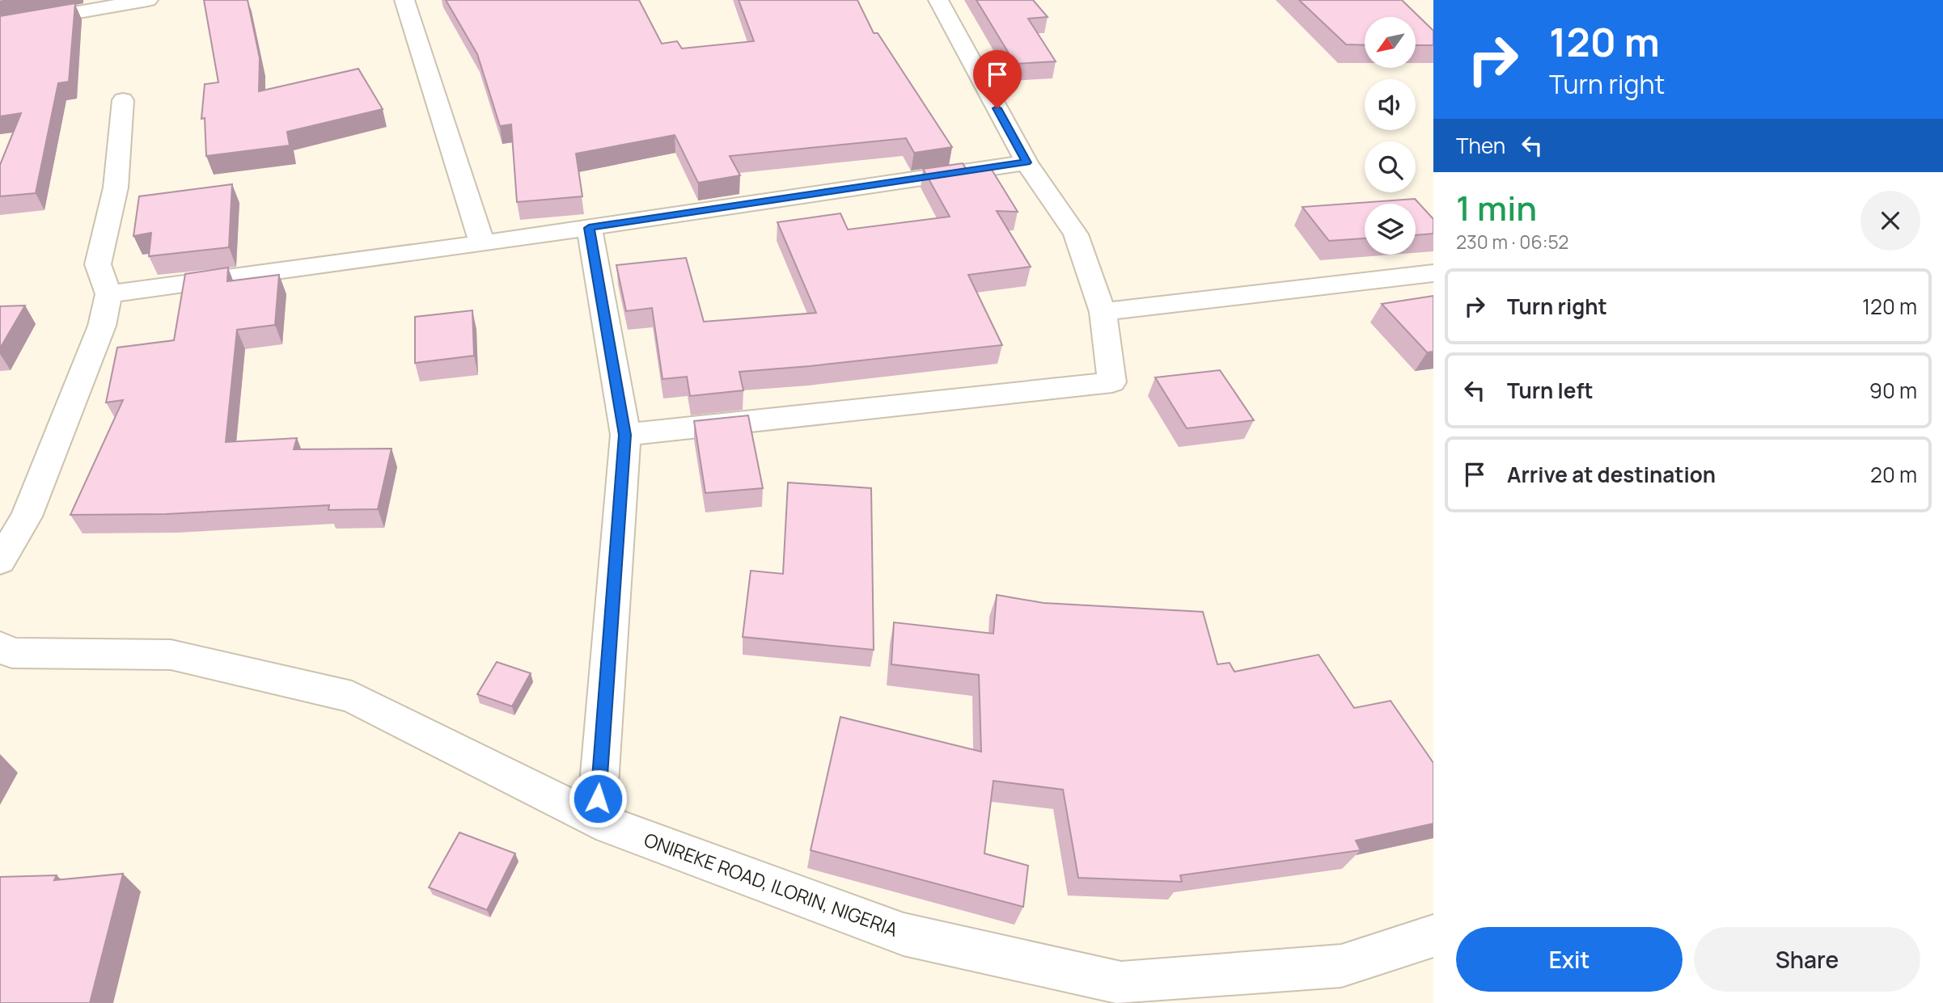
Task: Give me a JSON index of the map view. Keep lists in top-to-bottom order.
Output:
{
  "streets": {
    "street": ["ONIREKE ROAD, ILORIN, NIGERIA"]
  },
  "north": "bottom left",
  "page": {
    "turn": ["120 m", "Turn right"],
    "then": "Then",
    "heading": ["1 min", "230 m · 06:52"],
    "list": [
      {
        "name": "Turn right",
        "value": "120 m"
      },
      {
        "name": "Turn left",
        "value": "90 m"
      },
      {
        "name": "Arrive at destination",
        "value": "20 m"
      }
    ],
    "buttons": ["Exit", "Share"]
  }
}
